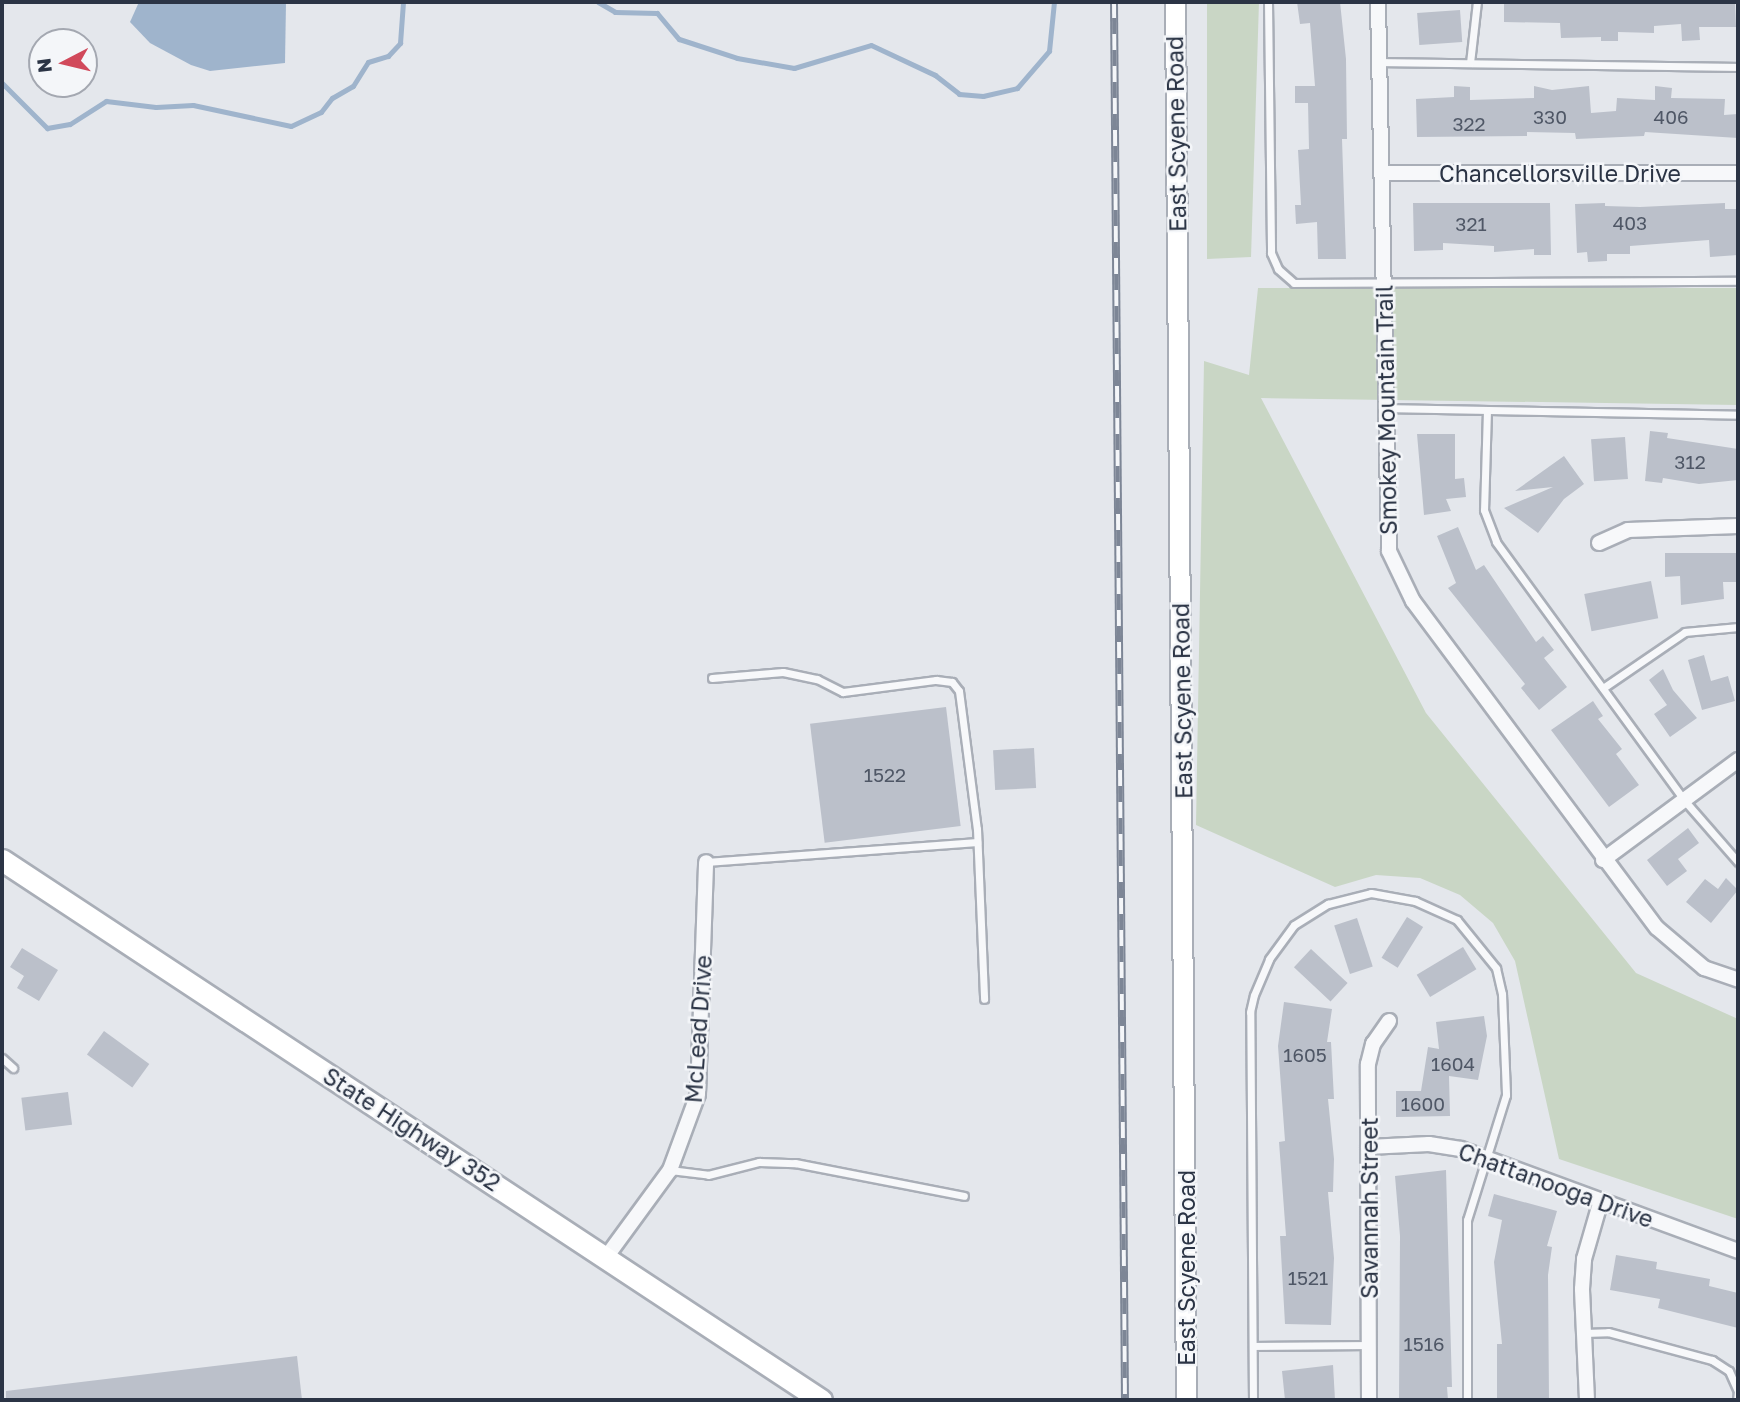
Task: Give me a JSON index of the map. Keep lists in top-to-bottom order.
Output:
{
  "streets": {
    "main road": ["State Highway 352"],
    "street": [
      "East Scyene Road",
      "Chancellorsville Drive",
      "Smokey Mountain Trail",
      "McLead Drive",
      "Chattanooga Drive",
      "Savannah Street"
    ]
  },
  "crossings": [
    ["Chancellorsville Drive", "Smokey Mountain Trail"],
    ["McLead Drive", "State Highway 352"],
    ["Chattanooga Drive", "Savannah Street"]
  ],
  "house_numbers": [
    "330",
    "406",
    "322",
    "403",
    "321",
    "312",
    "1522",
    "1605",
    "1604",
    "1600",
    "1521",
    "1516"
  ],
  "north": "left"
}
